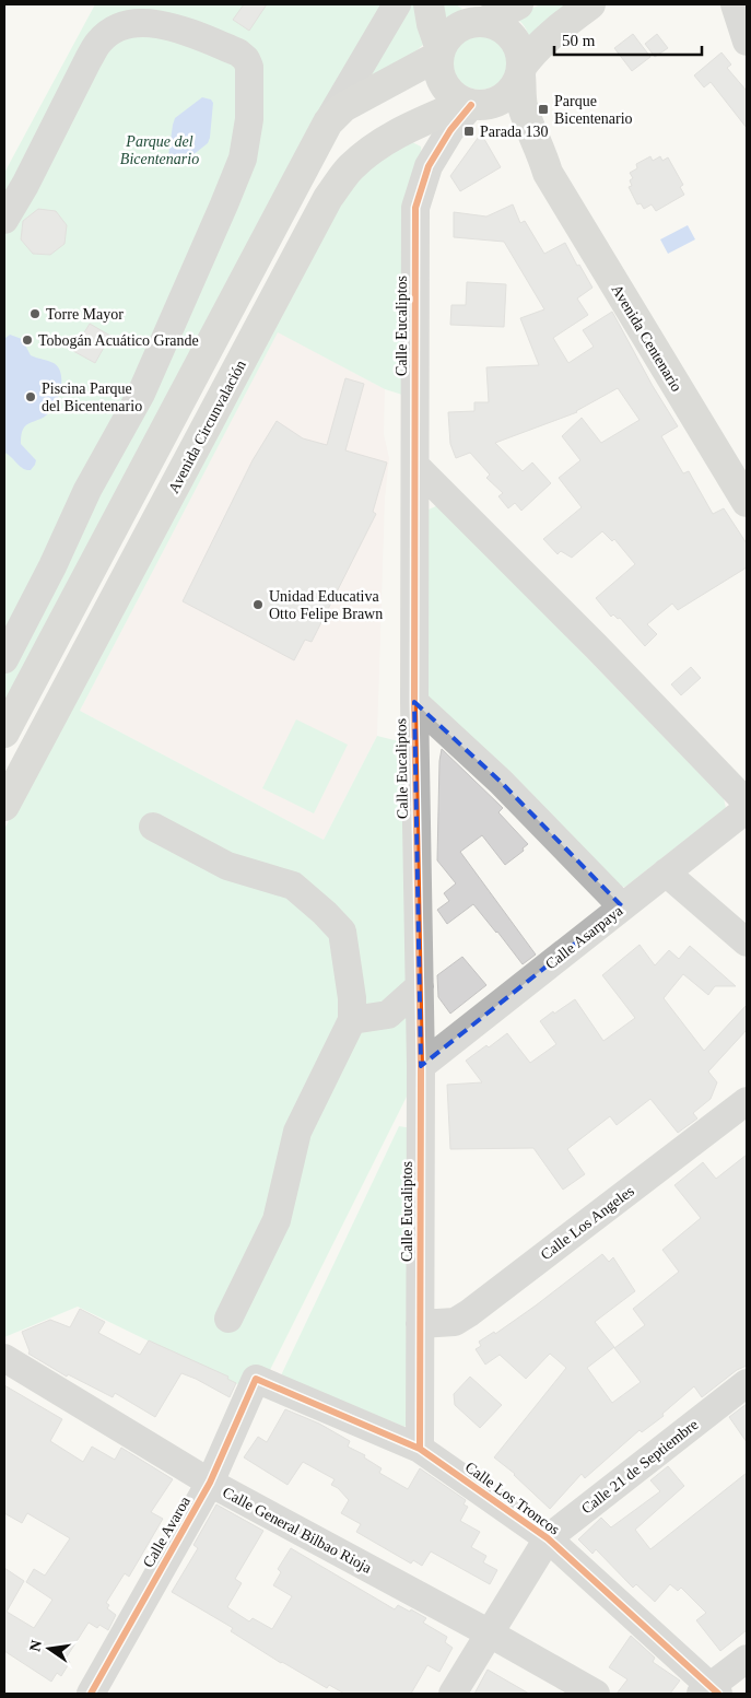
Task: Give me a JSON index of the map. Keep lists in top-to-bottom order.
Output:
{
  "streets": {
    "main road": ["Avenida Centenario", "Avenida Circunvalación"],
    "street": [
      "Calle Eucaliptos",
      "Calle Asarpaya",
      "Calle Los Angeles",
      "Calle 21 de Septiembre",
      "Calle Los Troncos",
      "Calle General Bilbao Rioja",
      "Calle Avaroa"
    ]
  },
  "crossings": [
    ["Calle Eucaliptos", "Avenida Centenario"],
    ["Calle Eucaliptos", "Avenida Circunvalación"],
    ["Calle Eucaliptos", "Calle Asarpaya"],
    ["Calle Eucaliptos", "Calle Los Angeles"],
    ["Calle Eucaliptos", "Calle Los Troncos"],
    ["Avenida Centenario", "Avenida Circunvalación"],
    ["Calle 21 de Septiembre", "Calle Los Troncos"],
    ["Calle 21 de Septiembre", "Calle General Bilbao Rioja"],
    ["Calle Los Troncos", "Calle Avaroa"],
    ["Calle General Bilbao Rioja", "Calle Avaroa"]
  ],
  "parks": ["Parque del Bicentenario"],
  "places": {
    "transit": ["Parque Bicentenario", "Parada 130"],
    "other": [
      "Torre Mayor",
      "Tobogán Acuático Grande",
      "Piscina Parque del Bicentenario",
      "Unidad Educativa Otto Felipe Brawn"
    ]
  },
  "scale_bar": "50 m",
  "north": "left"
}
